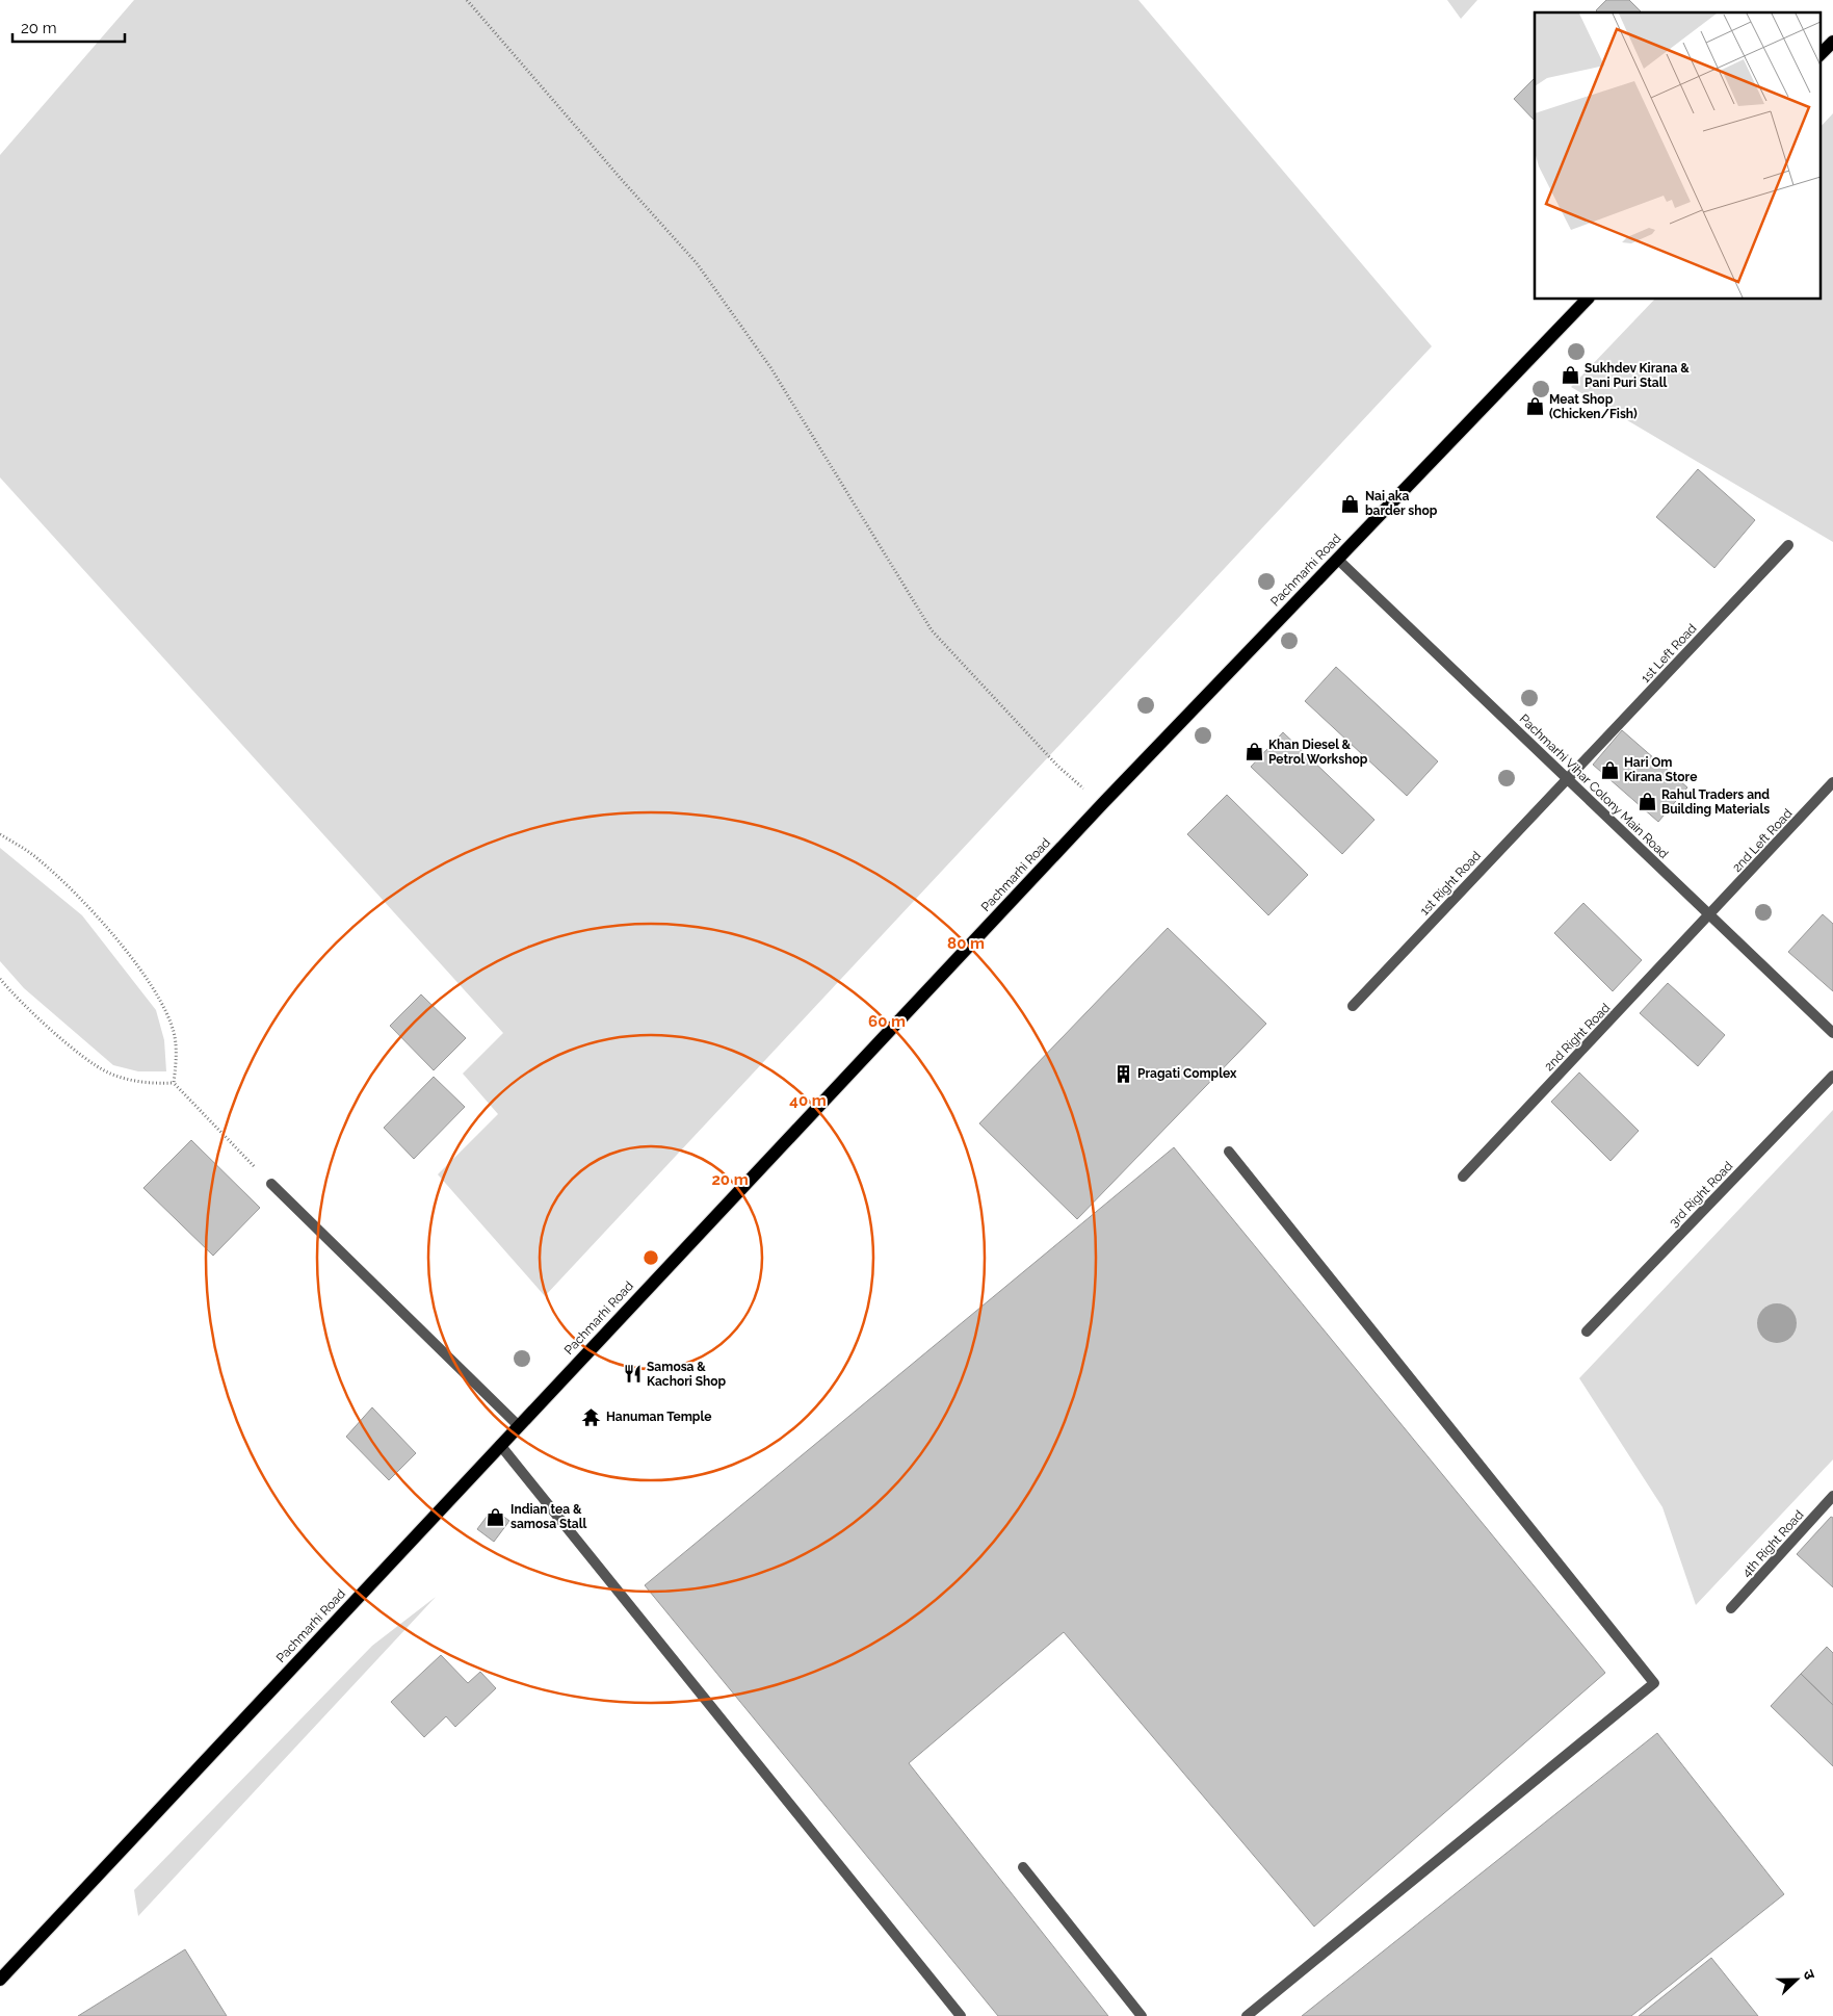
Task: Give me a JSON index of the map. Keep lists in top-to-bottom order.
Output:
{
  "streets": {
    "main road": ["Pachmarhi Road"],
    "street": [
      "1st Left Road",
      "Pachmarhi Vihar Colony Main Road",
      "2nd Left Road",
      "1st Right Road",
      "2nd Right Road",
      "3rd Right Road",
      "4th Right Road"
    ]
  },
  "crossings": [
    ["Pachmarhi Road", "Pachmarhi Vihar Colony Main Road"],
    ["1st Left Road", "Pachmarhi Vihar Colony Main Road"],
    ["1st Left Road", "1st Right Road"],
    ["Pachmarhi Vihar Colony Main Road", "2nd Left Road"],
    ["Pachmarhi Vihar Colony Main Road", "1st Right Road"],
    ["Pachmarhi Vihar Colony Main Road", "2nd Right Road"],
    ["2nd Left Road", "2nd Right Road"]
  ],
  "places": {
    "shop": [
      "Sukhdev Kirana & Pani Puri Stall",
      "Meat Shop (Chicken/Fish)",
      "Nai aka barder shop",
      "Khan Diesel & Petrol Workshop",
      "Hari Om Kirana Store",
      "Rahul Traders and Building Materials",
      "Indian tea & samosa Stall"
    ],
    "building": ["Pragati Complex"],
    "restaurant": ["Samosa & Kachori Shop"],
    "temple": ["Hanuman Temple"]
  },
  "scale_bar": "20 m",
  "north": "right",
  "rings": [
    "80 m",
    "60 m",
    "40 m",
    "20 m"
  ]
}
